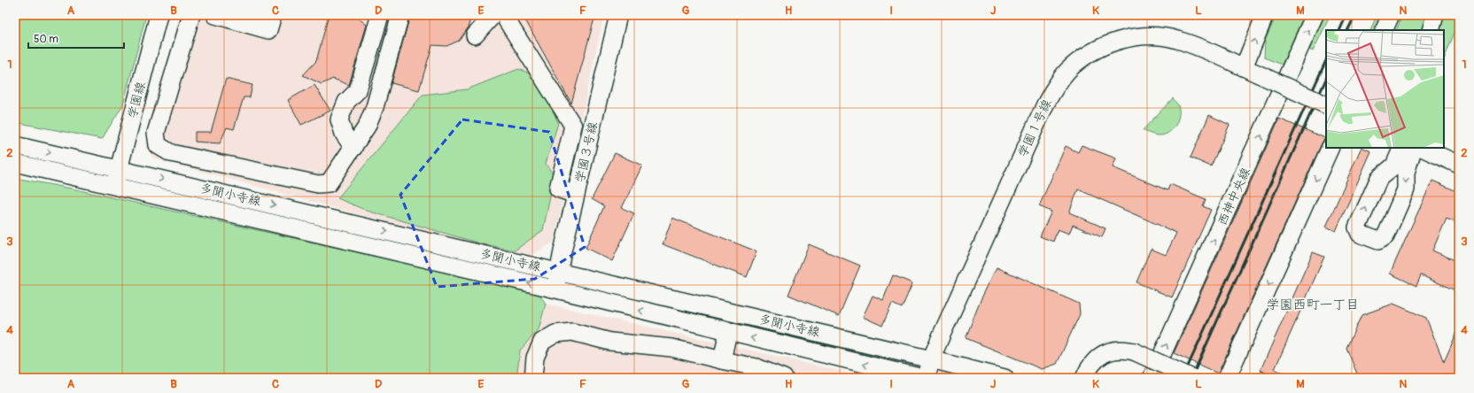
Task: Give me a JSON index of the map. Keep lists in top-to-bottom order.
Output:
{
  "streets": {
    "street": [
      "学園線",
      "学園１号線",
      "学園３号線",
      "多聞小寺線",
      "西神中央線"
    ]
  },
  "crossings": [
    ["学園線", "多聞小寺線"],
    ["学園１号線", "多聞小寺線"],
    ["学園３号線", "多聞小寺線"]
  ],
  "districts": ["学園西町一丁目"],
  "scale_bar": "50 m",
  "grid": {
    "columns": [
      "A",
      "B",
      "C",
      "D",
      "E",
      "F",
      "G",
      "H",
      "I",
      "J",
      "K",
      "L",
      "M",
      "N"
    ],
    "rows": [
      "1",
      "2",
      "3",
      "4"
    ]
  }
}
